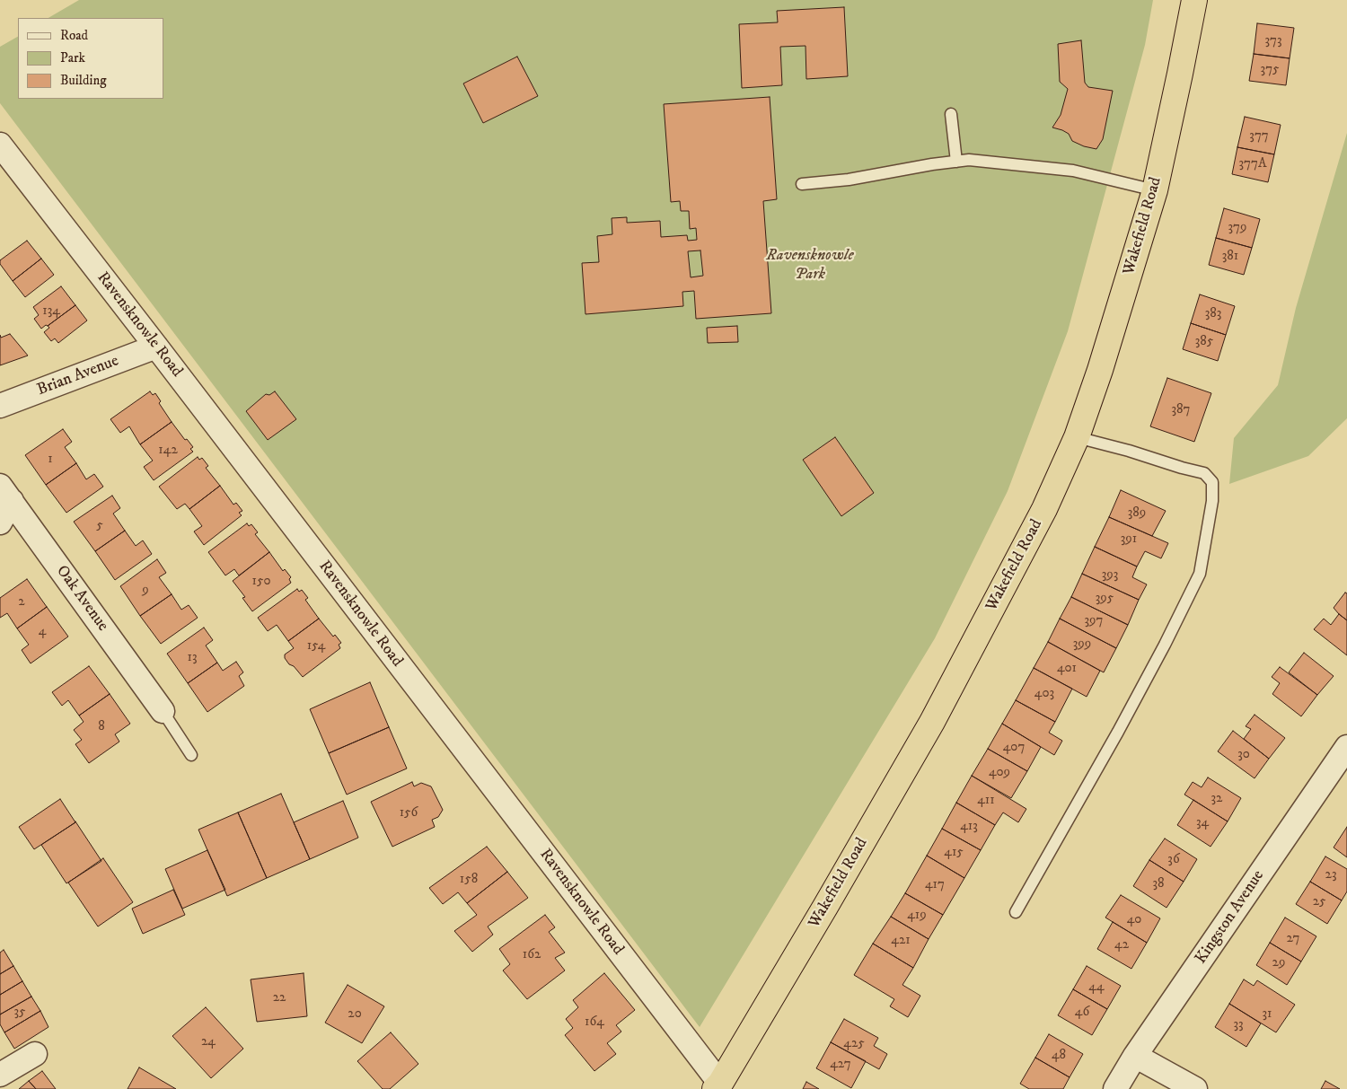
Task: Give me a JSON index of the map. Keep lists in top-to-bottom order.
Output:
{
  "streets": {
    "highway": ["Wakefield Road"],
    "street": [
      "Ravensknowle Road",
      "Brian Avenue",
      "Oak Avenue",
      "Kingston Avenue"
    ]
  },
  "crossings": [
    ["Wakefield Road", "Ravensknowle Road"],
    ["Ravensknowle Road", "Brian Avenue"]
  ],
  "parks": ["Ravensknowle Park"],
  "house_numbers": [
    "373",
    "375",
    "377",
    "377A",
    "379",
    "381",
    "134",
    "383",
    "385",
    "387",
    "142",
    "1",
    "389",
    "5",
    "391",
    "393",
    "150",
    "9",
    "395",
    "2",
    "397",
    "4",
    "399",
    "154",
    "13",
    "401",
    "403",
    "8",
    "407",
    "30",
    "409",
    "32",
    "411",
    "156",
    "34",
    "413",
    "415",
    "36",
    "23",
    "158",
    "38",
    "417",
    "25",
    "419",
    "40",
    "27",
    "421",
    "42",
    "162",
    "29",
    "44",
    "22",
    "35",
    "46",
    "20",
    "31",
    "164",
    "33",
    "24",
    "425",
    "48",
    "427"
  ],
  "legend": ["Road", "Park", "Building"]
}
